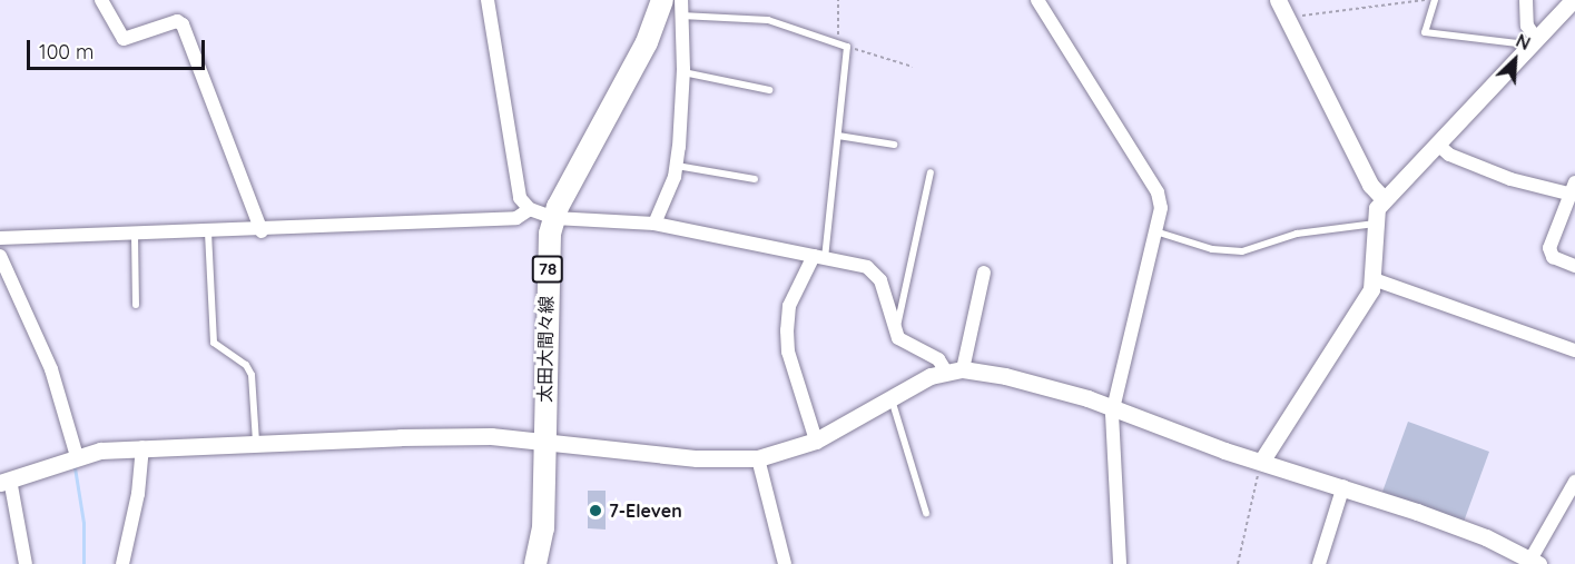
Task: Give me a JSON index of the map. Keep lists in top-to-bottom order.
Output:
{
  "streets": {
    "main road": ["78", "太田大間々線"]
  },
  "places": ["7-Eleven"],
  "scale_bar": "100 m",
  "north": "top right"
}
